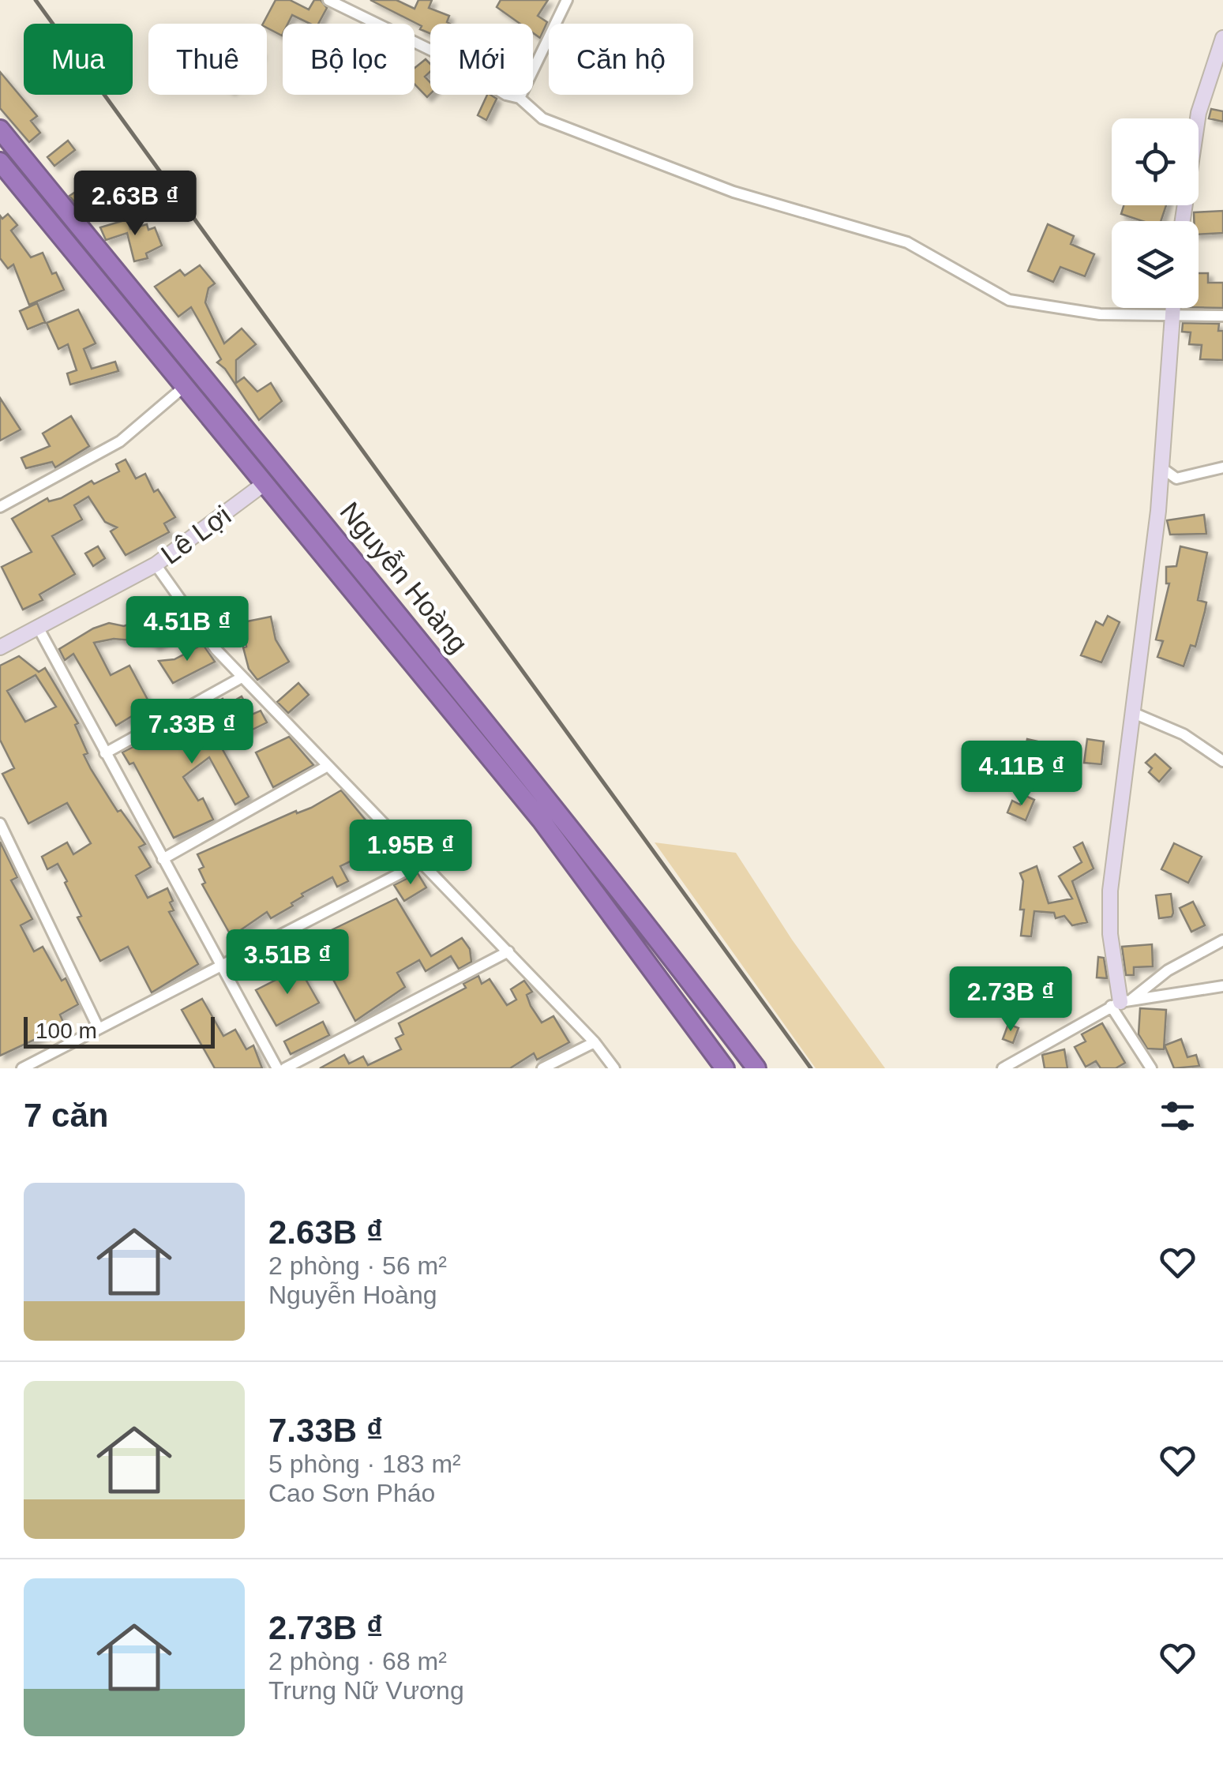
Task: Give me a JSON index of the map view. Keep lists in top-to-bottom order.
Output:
{
  "streets": {
    "highway": ["Nguyễn Hoàng"],
    "street": ["Lê Lợi"]
  },
  "crossings": [
    ["Lê Lợi", "Nguyễn Hoàng"]
  ],
  "scale_bar": "100 m",
  "page": {
    "chip": [
      "Mua",
      "Thuê",
      "Bộ lọc",
      "Mới",
      "Căn hộ"
    ],
    "price": [
      "2.63B ₫",
      "4.51B ₫",
      "7.33B ₫",
      "4.11B ₫",
      "1.95B ₫",
      "3.51B ₫",
      "2.73B ₫"
    ],
    "scale": "100 m",
    "heading": "7 căn",
    "list": [
      {
        "name": "2.63B ₫",
        "note": "2 phòng · 56 m² · Nguyễn Hoàng"
      },
      {
        "name": "7.33B ₫",
        "note": "5 phòng · 183 m² · Cao Sơn Pháo"
      },
      {
        "name": "2.73B ₫",
        "note": "2 phòng · 68 m² · Trưng Nữ Vương"
      }
    ]
  }
}
